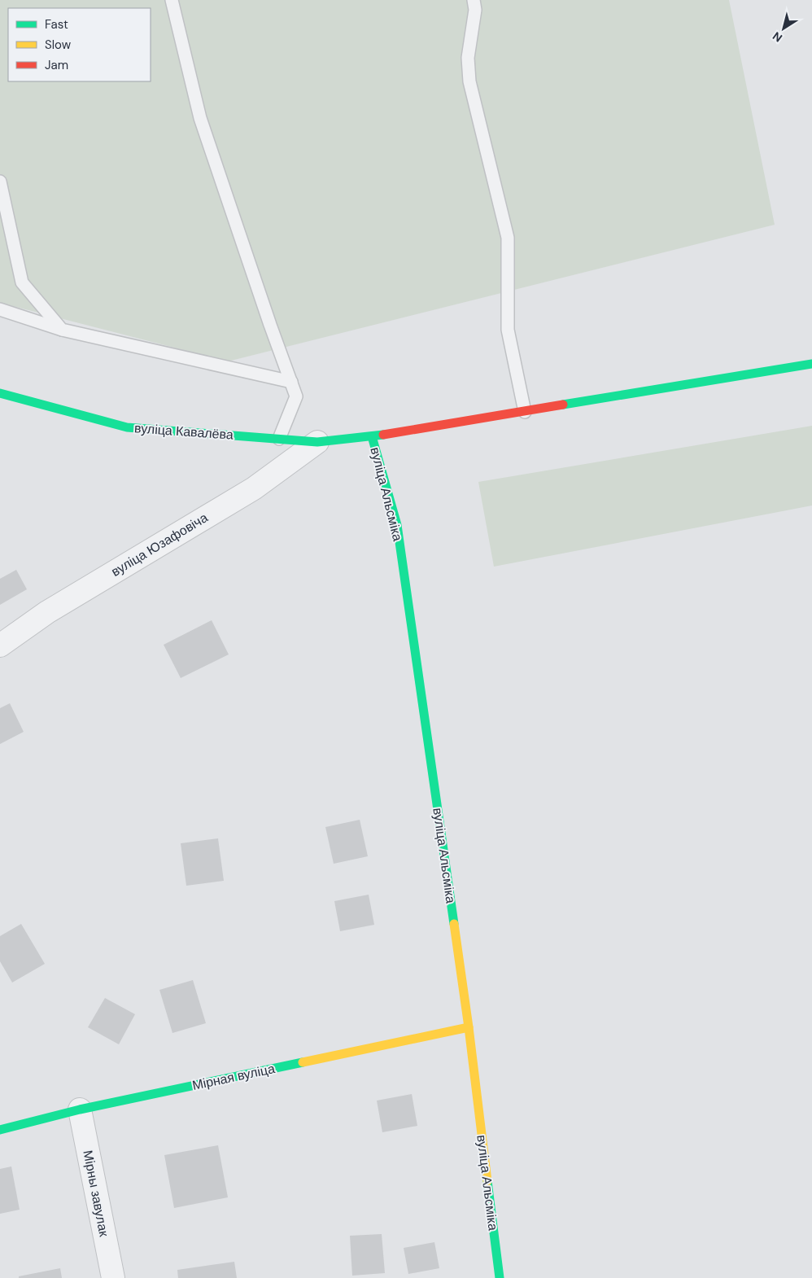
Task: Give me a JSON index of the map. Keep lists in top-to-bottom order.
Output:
{
  "streets": {
    "street": [
      "вуліца Кавалёва",
      "вуліца Альсміка",
      "вуліца Юзафовіча",
      "Мірная вуліца",
      "Мірны завулак"
    ]
  },
  "crossings": [
    ["вуліца Кавалёва", "вуліца Альсміка"],
    ["вуліца Кавалёва", "вуліца Юзафовіча"],
    ["вуліца Альсміка", "Мірная вуліца"],
    ["Мірная вуліца", "Мірны завулак"]
  ],
  "legend": ["Fast", "Slow", "Jam"],
  "north": "bottom left"
}
